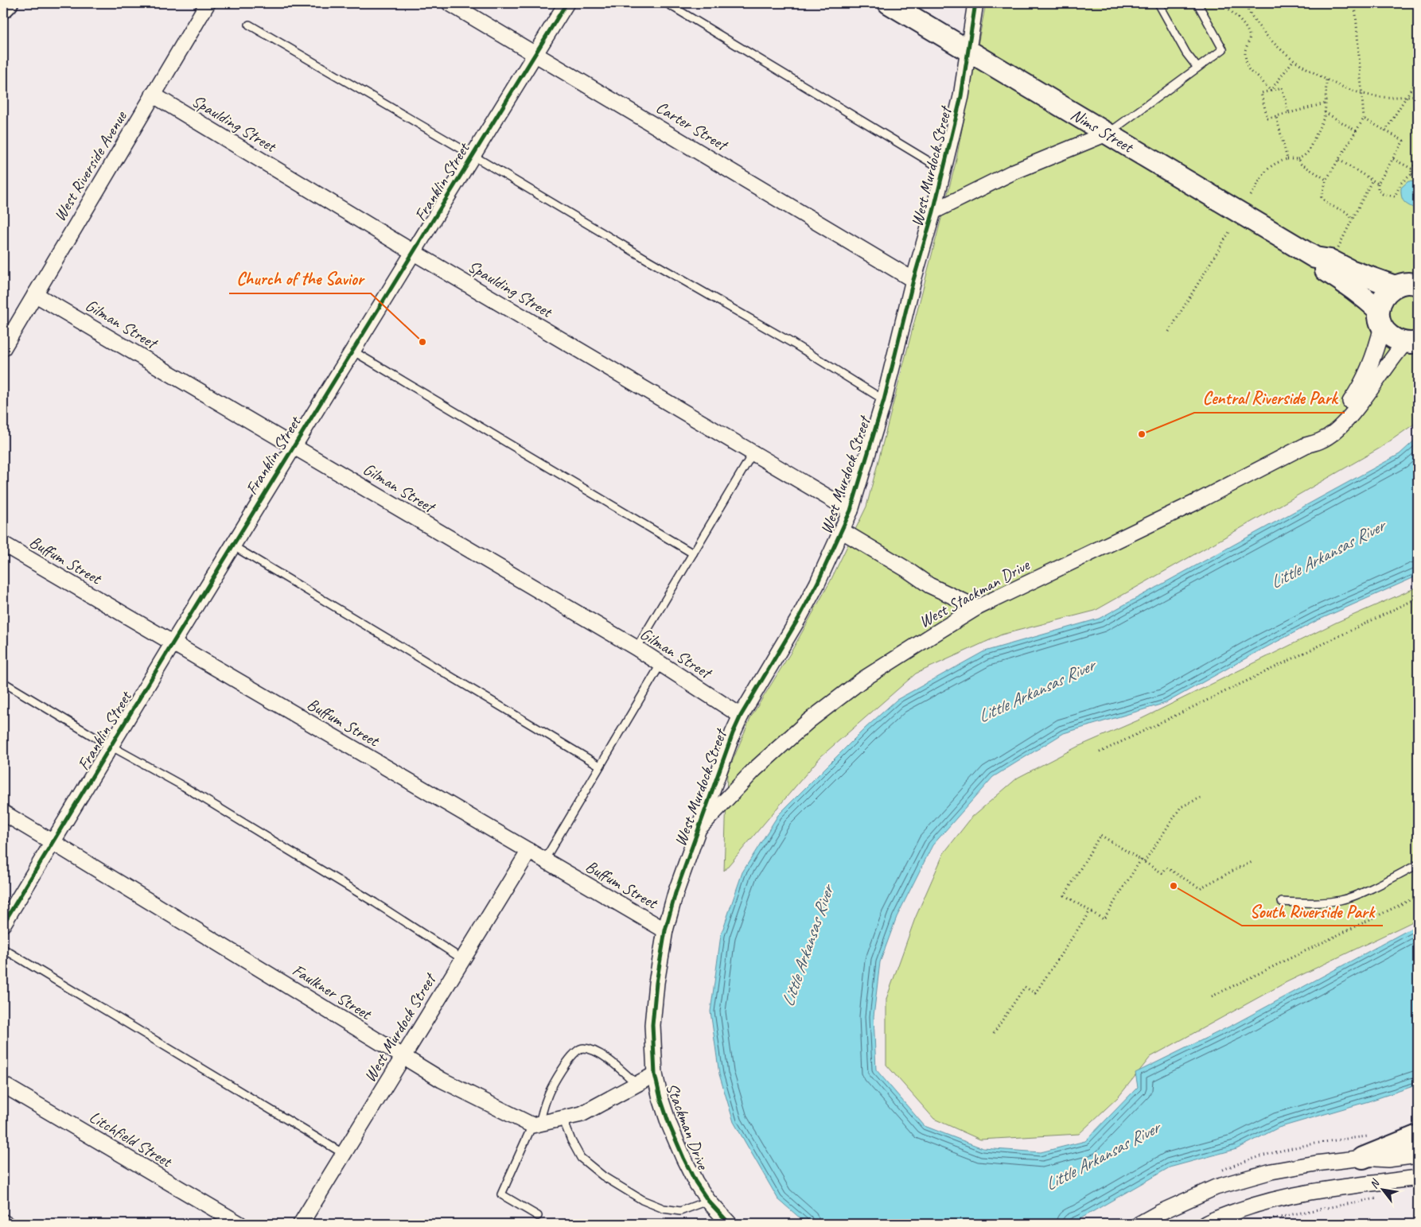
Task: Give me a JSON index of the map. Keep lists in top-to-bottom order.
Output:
{
  "streets": {
    "street": [
      "Spaulding Street",
      "Carter Street",
      "Nims Street",
      "West Riverside Avenue",
      "West Murdock Street",
      "Franklin Street",
      "Gilman Street",
      "Buffum Street",
      "West Stackman Drive",
      "Faulkner Street",
      "Stackman Drive",
      "Litchfield Street"
    ]
  },
  "crossings": [
    ["Spaulding Street", "West Riverside Avenue"],
    ["Spaulding Street", "West Murdock Street"],
    ["Spaulding Street", "Franklin Street"],
    ["Carter Street", "West Murdock Street"],
    ["Carter Street", "Franklin Street"],
    ["Nims Street", "West Murdock Street"],
    ["Nims Street", "West Stackman Drive"],
    ["West Riverside Avenue", "Gilman Street"],
    ["West Murdock Street", "Gilman Street"],
    ["West Murdock Street", "Buffum Street"],
    ["West Murdock Street", "West Stackman Drive"],
    ["West Murdock Street", "Faulkner Street"],
    ["West Murdock Street", "Stackman Drive"],
    ["Franklin Street", "Gilman Street"],
    ["Franklin Street", "Buffum Street"],
    ["Franklin Street", "Faulkner Street"],
    ["Buffum Street", "Stackman Drive"]
  ],
  "water": ["Little Arkansas River"],
  "places": ["Church of the Savior", "Central Riverside Park", "South Riverside Park"],
  "north": "top left"
}
